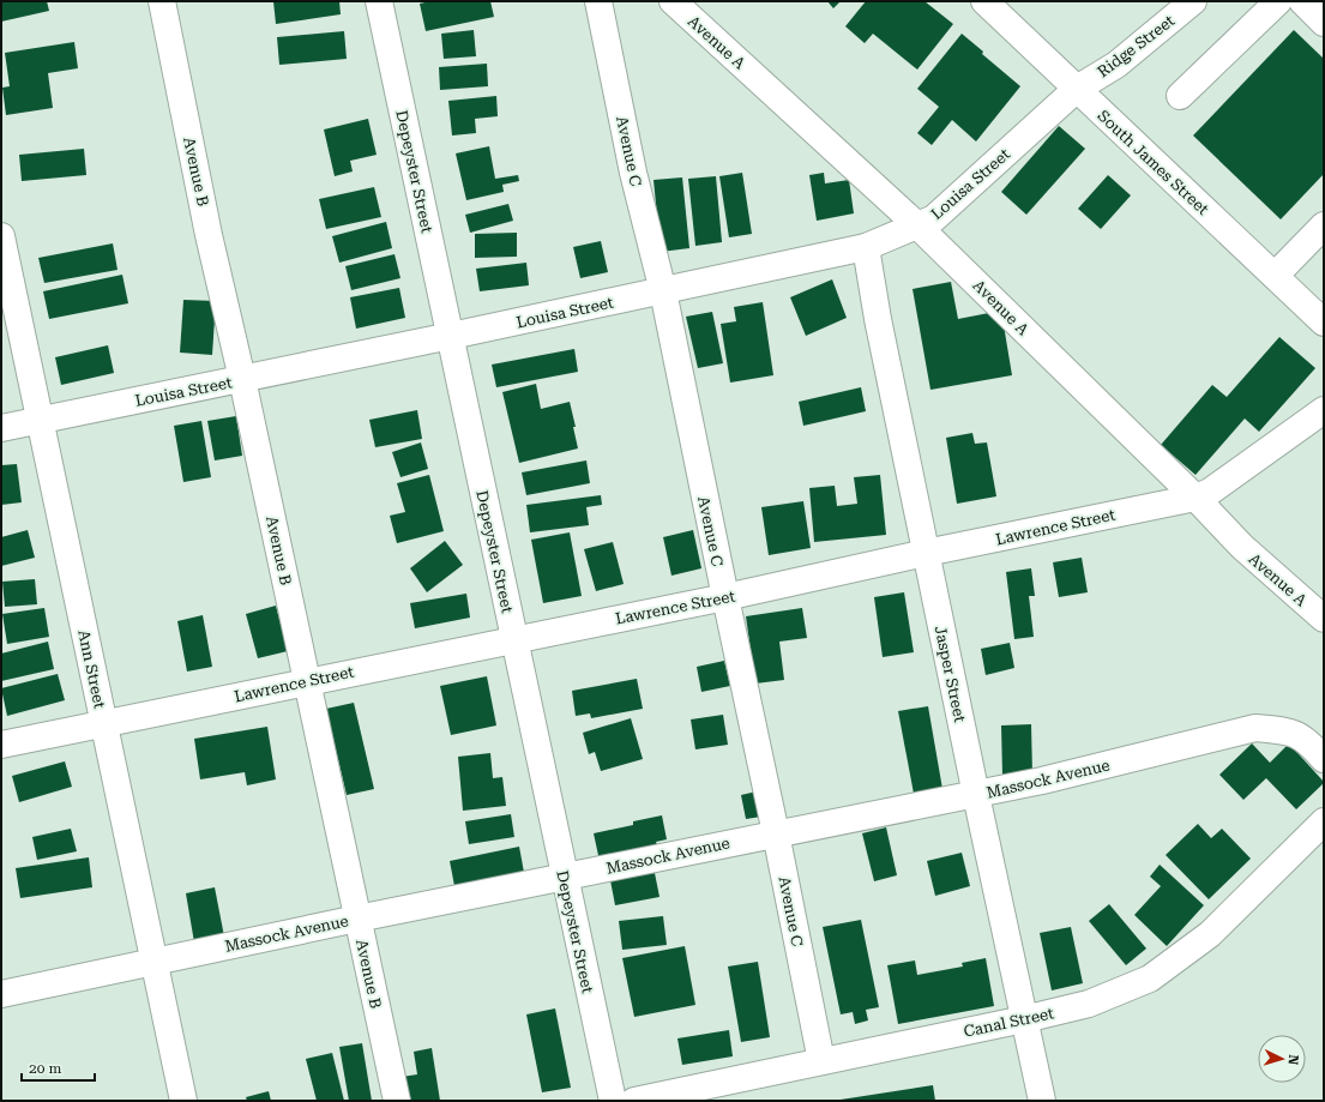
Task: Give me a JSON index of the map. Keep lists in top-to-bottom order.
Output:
{
  "streets": {
    "street": [
      "Avenue A",
      "Ridge Street",
      "Avenue C",
      "South James Street",
      "Avenue B",
      "Depeyster Street",
      "Louisa Street",
      "Lawrence Street",
      "Ann Street",
      "Jasper Street",
      "Massock Avenue",
      "Canal Street"
    ]
  },
  "crossings": [
    ["Avenue A", "Louisa Street"],
    ["Avenue A", "Lawrence Street"],
    ["Ridge Street", "South James Street"],
    ["Ridge Street", "Louisa Street"],
    ["Avenue C", "Louisa Street"],
    ["Avenue C", "Lawrence Street"],
    ["Avenue C", "Massock Avenue"],
    ["Avenue C", "Canal Street"],
    ["South James Street", "Louisa Street"],
    ["Avenue B", "Louisa Street"],
    ["Avenue B", "Lawrence Street"],
    ["Avenue B", "Massock Avenue"],
    ["Depeyster Street", "Louisa Street"],
    ["Depeyster Street", "Lawrence Street"],
    ["Depeyster Street", "Massock Avenue"],
    ["Louisa Street", "Ann Street"],
    ["Louisa Street", "Jasper Street"],
    ["Lawrence Street", "Ann Street"],
    ["Lawrence Street", "Jasper Street"],
    ["Ann Street", "Massock Avenue"],
    ["Jasper Street", "Massock Avenue"],
    ["Jasper Street", "Canal Street"]
  ],
  "scale_bar": "20 m",
  "north": "right"
}
